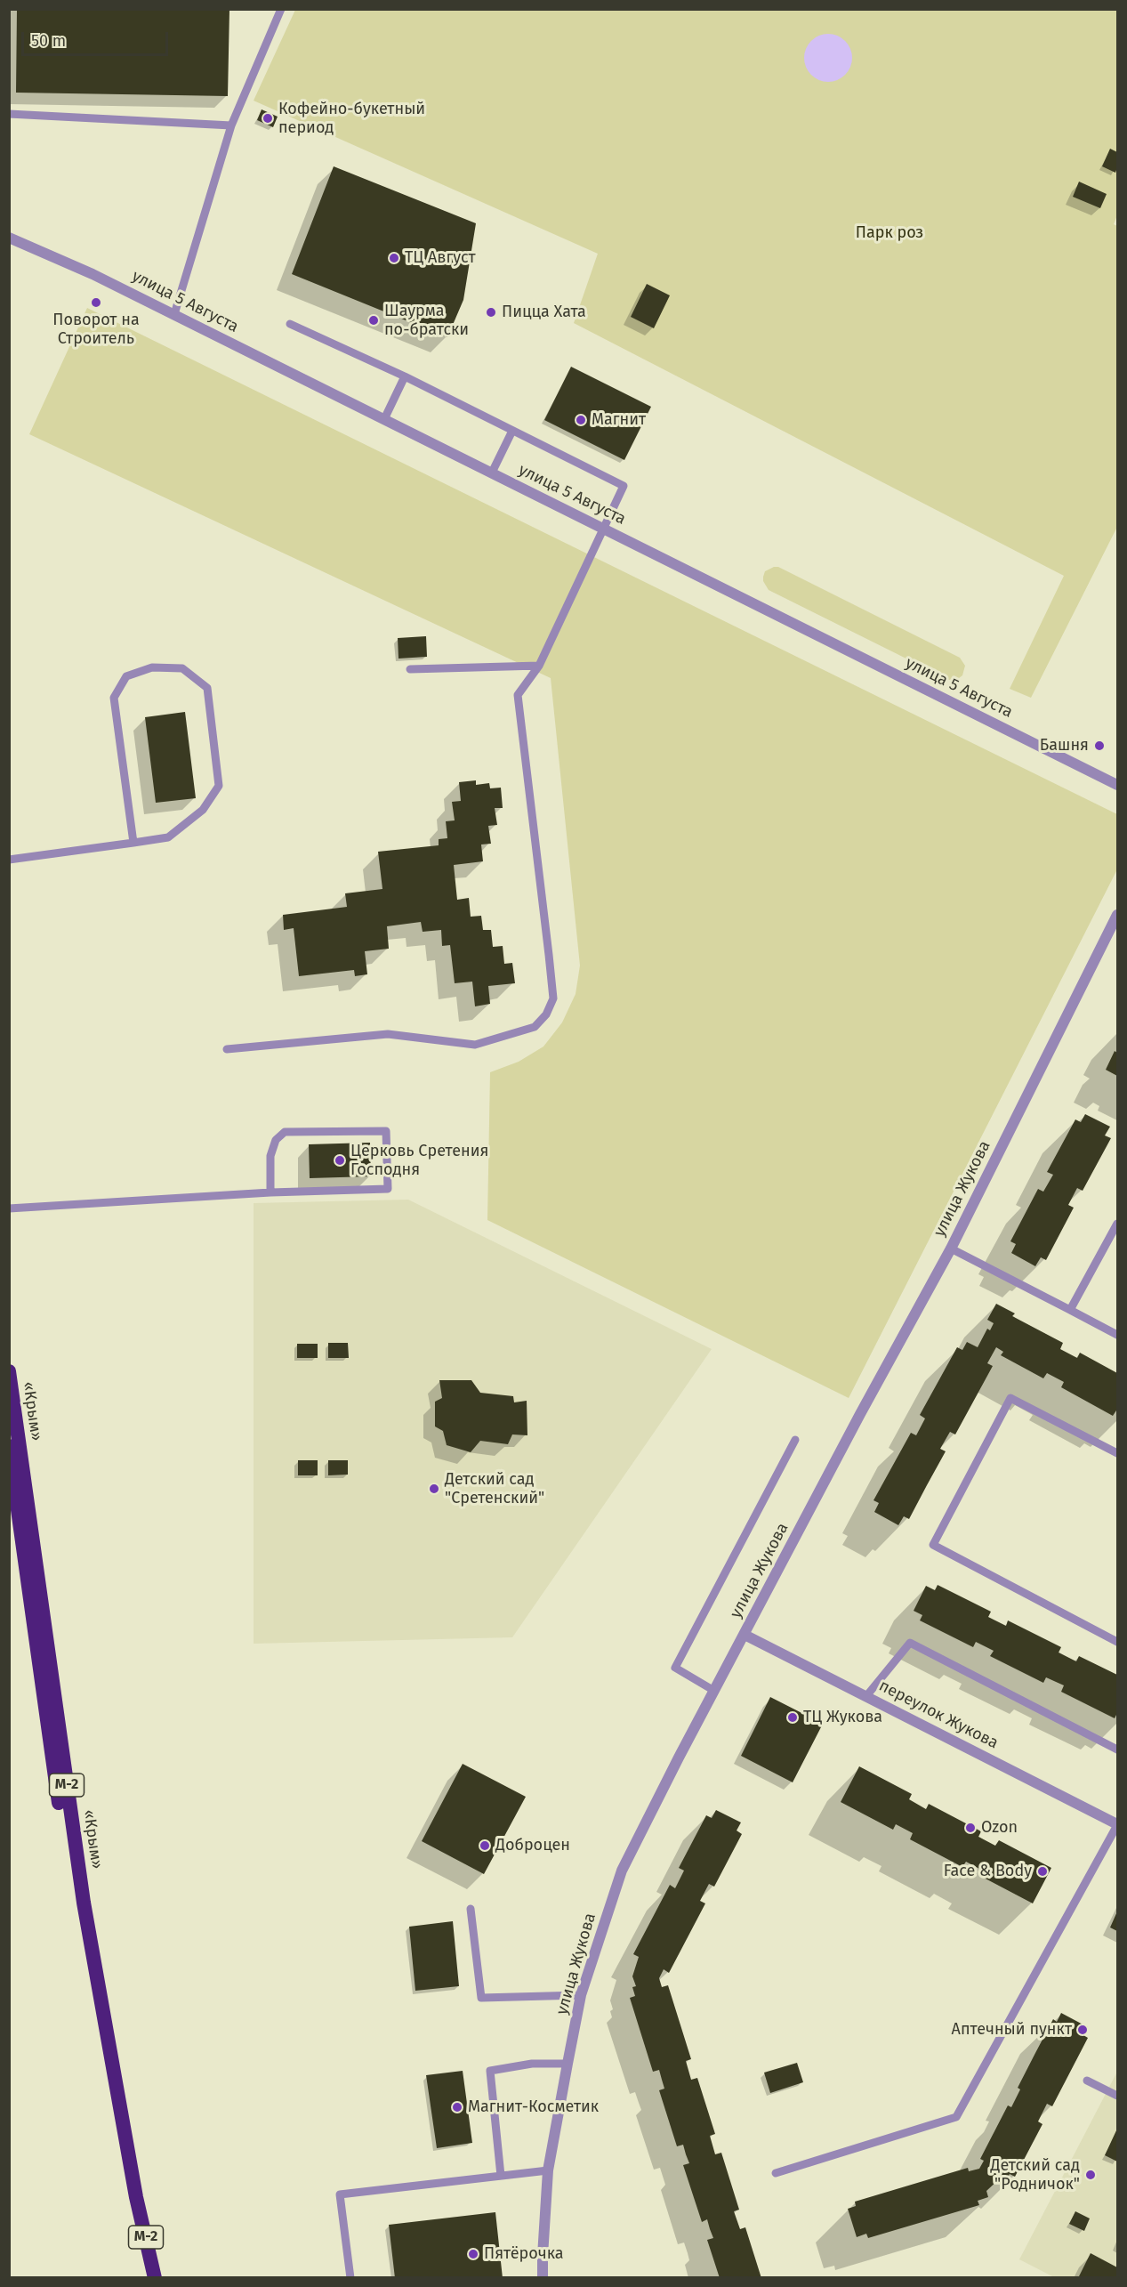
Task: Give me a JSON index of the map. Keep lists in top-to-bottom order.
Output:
{
  "streets": {
    "highway": ["«Крым»", "М-2"],
    "street": ["улица 5 Августа", "улица Жукова", "переулок Жукова"]
  },
  "crossings": [
    ["улица Жукова", "переулок Жукова"]
  ],
  "parks": ["Парк роз"],
  "places": [
    "Кофейно-букетный период",
    "ТЦ Август",
    "Поворот на Строитель",
    "Пицца Хата",
    "Шаурма по-братски",
    "Магнит",
    "Башня",
    "Церковь Сретения Господня",
    "Детский сад \"Сретенский\"",
    "ТЦ Жукова",
    "Ozon",
    "Доброцен",
    "Face & Body",
    "Аптечный пункт",
    "Магнит-Косметик",
    "Детский сад \"Родничок\"",
    "Пятёрочка"
  ],
  "scale_bar": "50 m"
}
